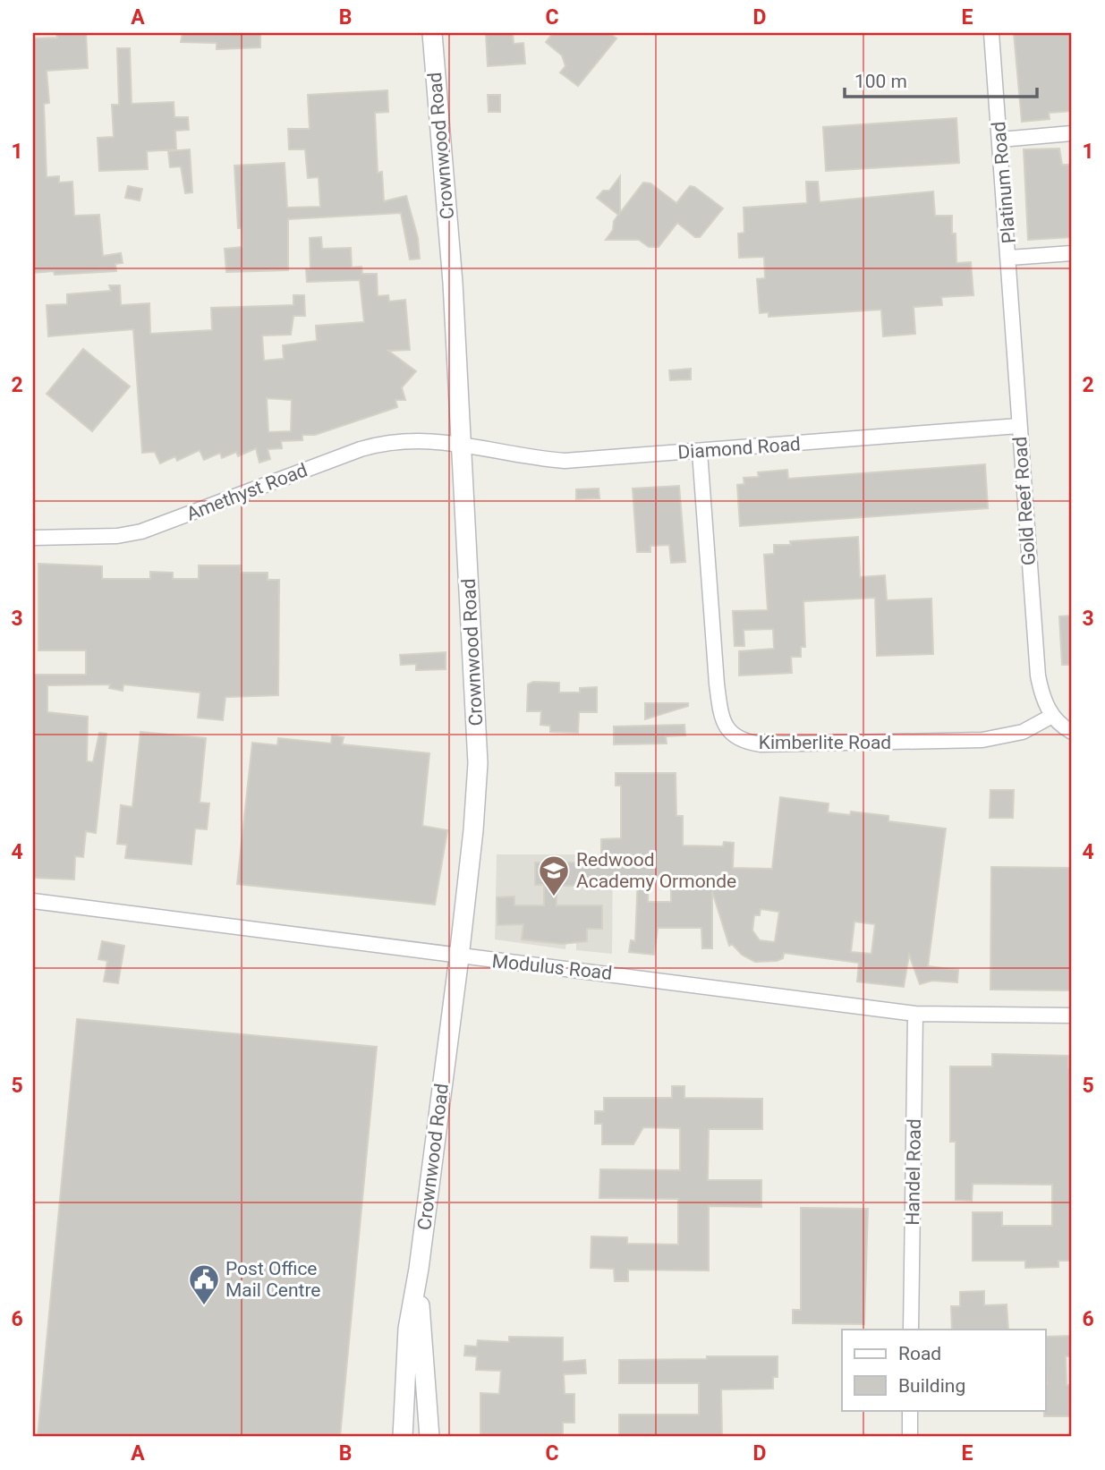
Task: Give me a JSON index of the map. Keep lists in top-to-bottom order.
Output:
{
  "streets": {
    "main road": ["Crownwood Road"],
    "street": [
      "Platinum Road",
      "Diamond Road",
      "Amethyst Road",
      "Gold Reef Road",
      "Kimberlite Road",
      "Modulus Road",
      "Handel Road"
    ]
  },
  "crossings": [
    ["Crownwood Road", "Diamond Road"],
    ["Crownwood Road", "Amethyst Road"],
    ["Crownwood Road", "Modulus Road"],
    ["Platinum Road", "Gold Reef Road"],
    ["Diamond Road", "Amethyst Road"],
    ["Diamond Road", "Gold Reef Road"],
    ["Diamond Road", "Kimberlite Road"],
    ["Gold Reef Road", "Kimberlite Road"],
    ["Modulus Road", "Handel Road"]
  ],
  "places": {
    "school or university": ["Redwood Academy Ormonde"],
    "public building": ["Post Office Mail Centre"]
  },
  "legend": ["Road", "Building"],
  "scale_bar": "100 m",
  "grid": {
    "columns": [
      "A",
      "B",
      "C",
      "D",
      "E"
    ],
    "rows": [
      "1",
      "2",
      "3",
      "4",
      "5",
      "6"
    ]
  }
}
